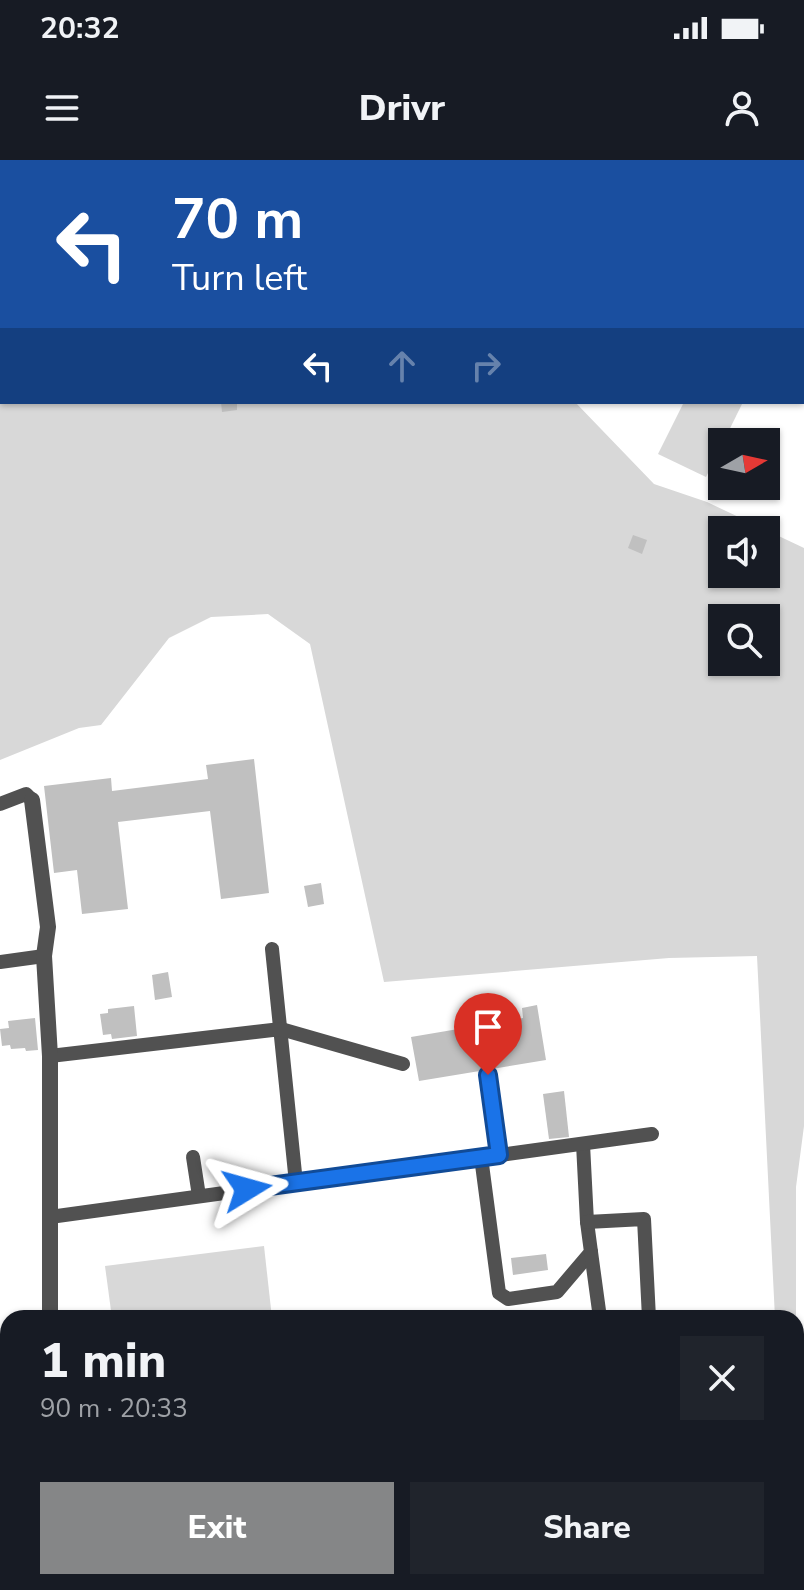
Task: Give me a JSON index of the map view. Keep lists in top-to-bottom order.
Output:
{
  "north": "right",
  "page": {
    "status": "20:32",
    "header": "Drivr",
    "turn": ["70 m", "Turn left"],
    "heading": ["1 min", "90 m · 20:33"],
    "buttons": ["Exit", "Share"]
  }
}
